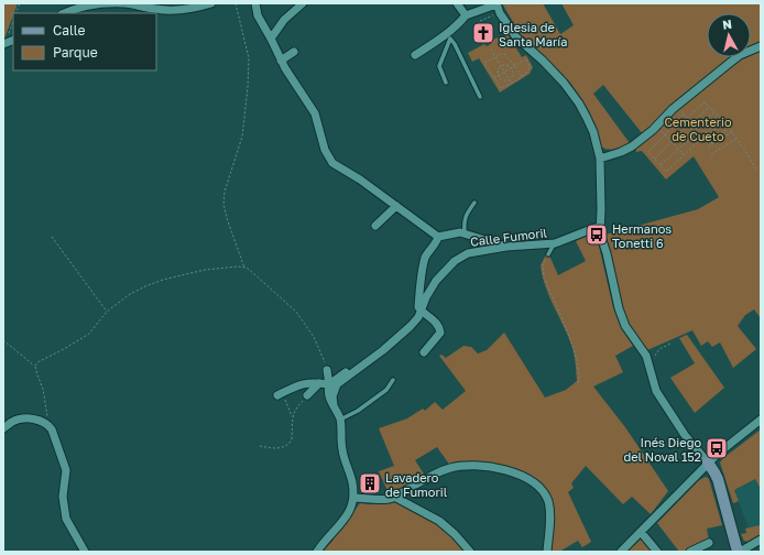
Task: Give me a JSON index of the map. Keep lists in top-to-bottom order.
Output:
{
  "streets": {
    "street": ["Calle Fumoril"]
  },
  "parks": ["Cementerio de Cueto"],
  "places": {
    "church": ["Iglesia de Santa María"],
    "bus stop": ["Hermanos Tonetti 6", "Inés Diego del Noval 152"],
    "building": ["Lavadero de Fumoril"]
  },
  "legend": ["Calle", "Parque"],
  "north": "top"
}
